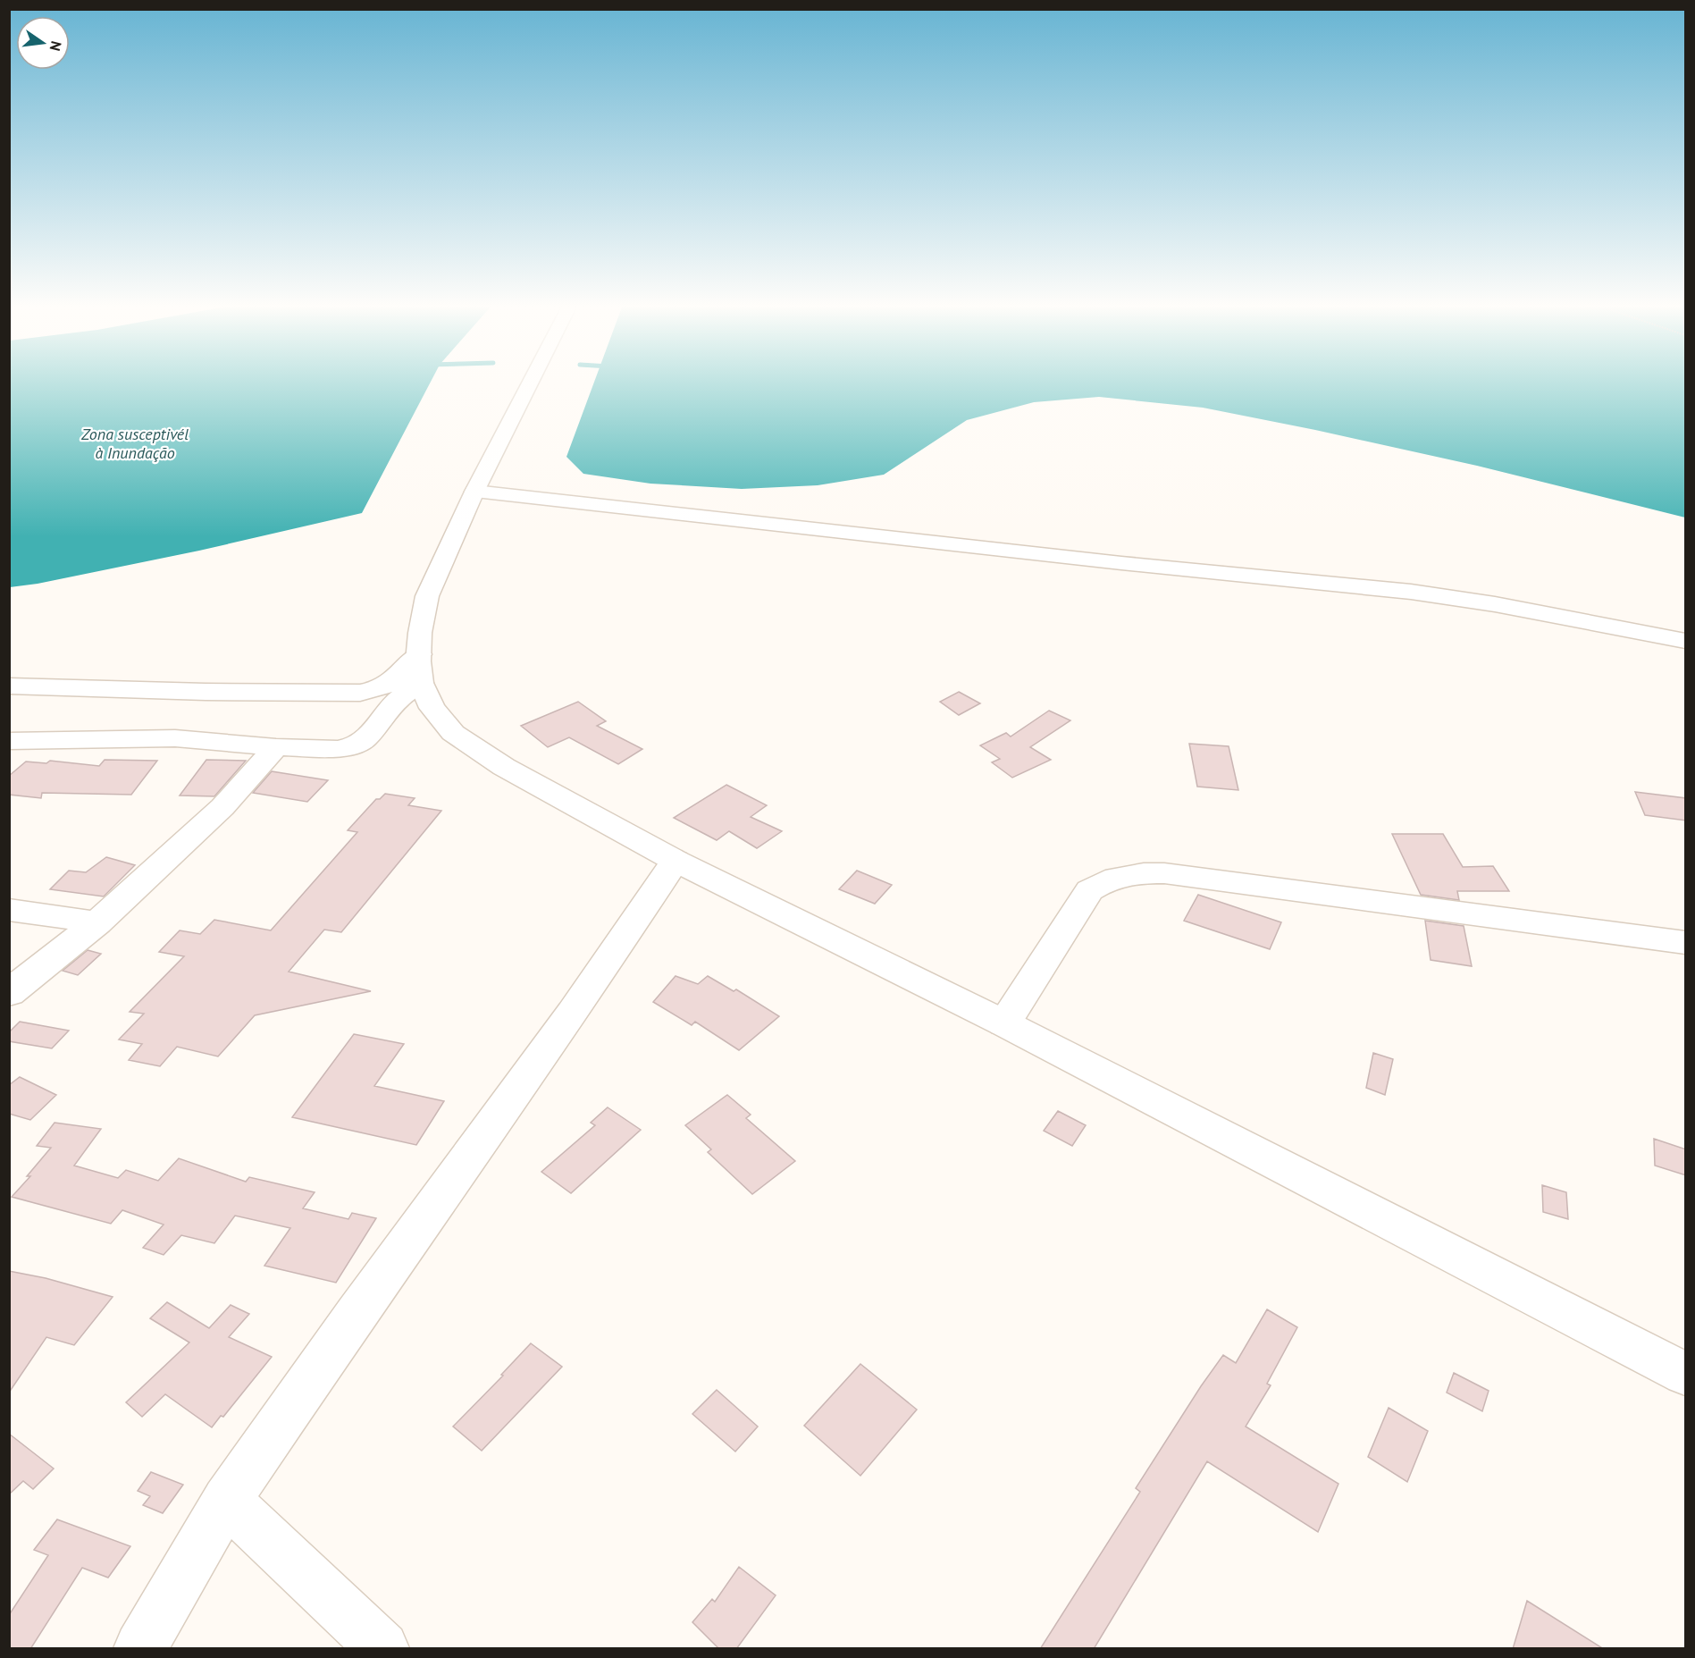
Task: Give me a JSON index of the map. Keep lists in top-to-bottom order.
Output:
{
  "water": ["Zona susceptivél à Inundação"],
  "north": "right"
}
